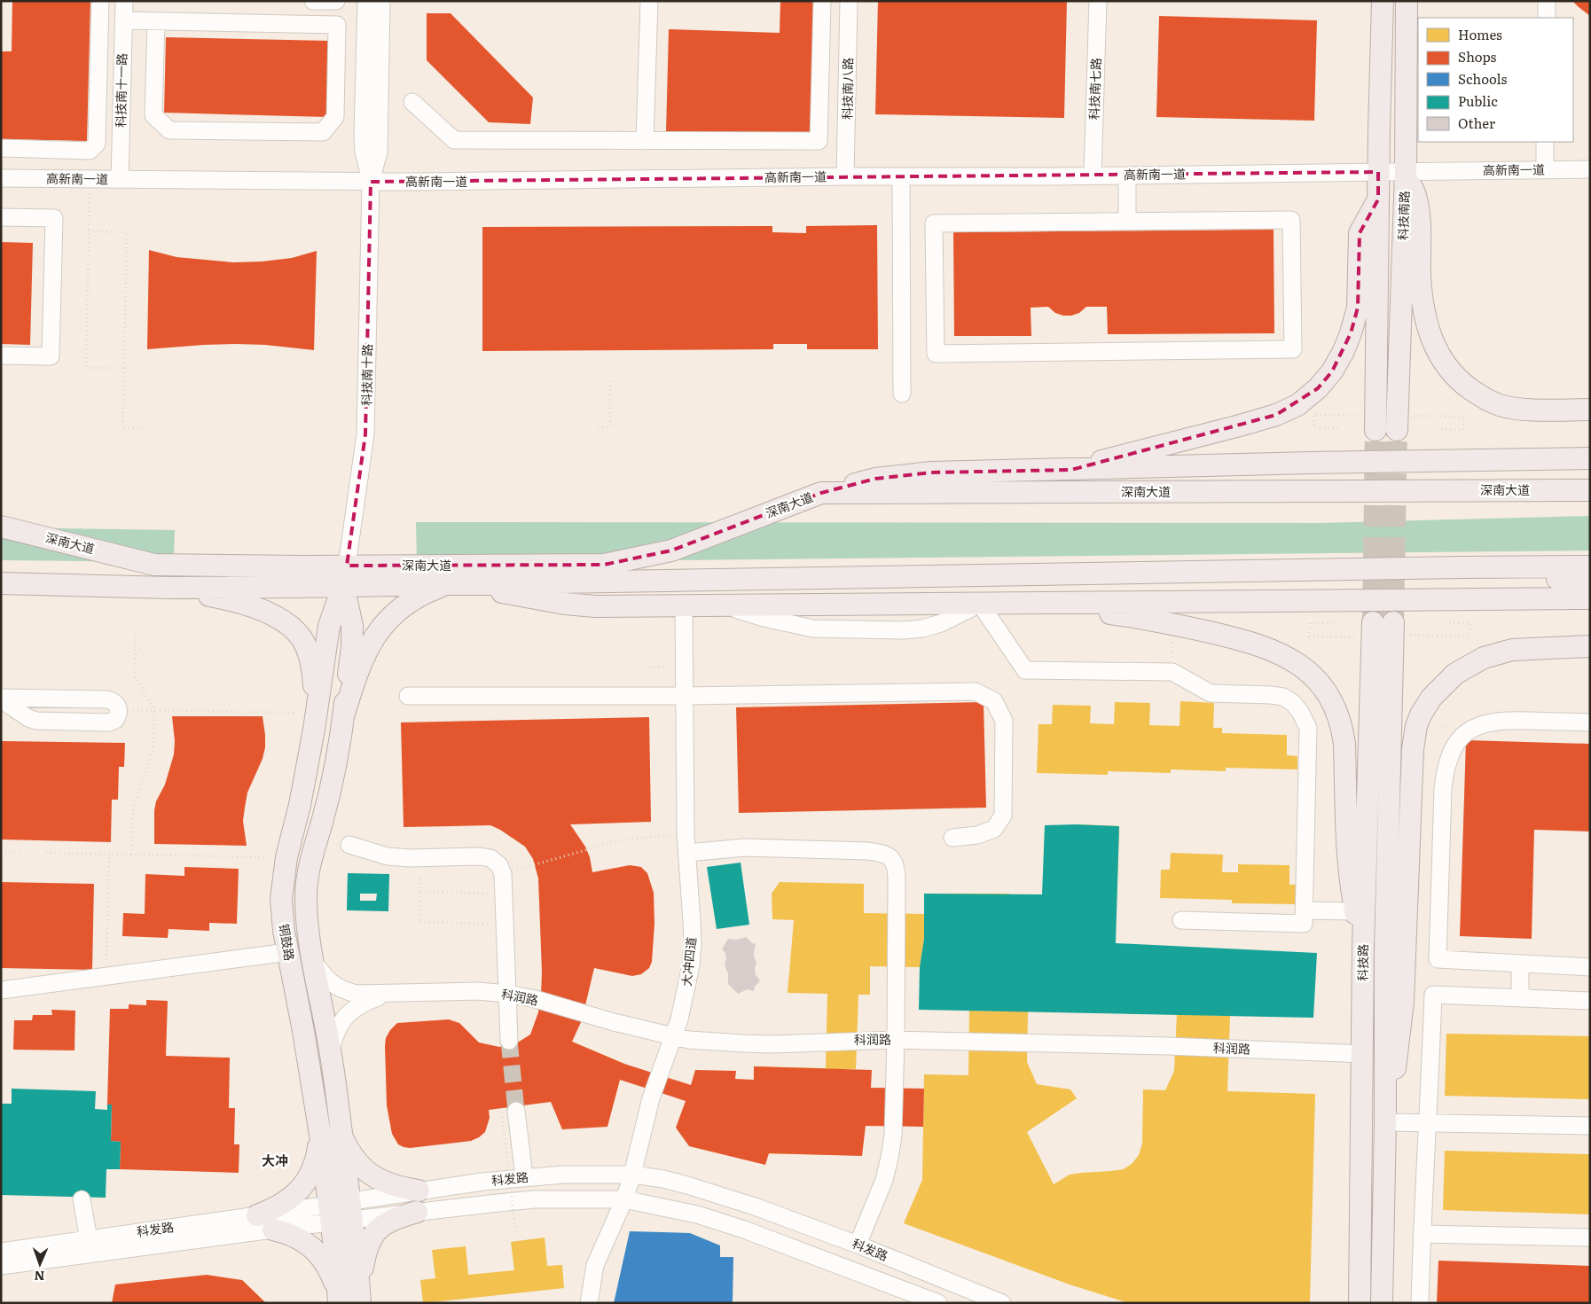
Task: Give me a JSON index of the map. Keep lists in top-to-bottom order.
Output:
{
  "streets": {
    "main road": [
      "科技南路",
      "深南大道",
      "铜鼓路",
      "科技路"
    ],
    "street": [
      "科技南八路",
      "科技南七路",
      "科技南十一路",
      "高新南一道",
      "科技南十路",
      "大冲四道",
      "科润路",
      "科发路"
    ]
  },
  "crossings": [
    ["科技南八路", "高新南一道"],
    ["科技南七路", "高新南一道"],
    ["科技南十一路", "高新南一道"],
    ["高新南一道", "科技南路"],
    ["高新南一道", "科技南十路"],
    ["科技南十路", "深南大道"],
    ["科技南十路", "铜鼓路"],
    ["深南大道", "铜鼓路"],
    ["铜鼓路", "科润路"],
    ["铜鼓路", "科发路"],
    ["大冲四道", "科润路"],
    ["大冲四道", "科发路"],
    ["科技路", "科润路"]
  ],
  "districts": ["大冲"],
  "legend": [
    "Homes",
    "Shops",
    "Schools",
    "Public",
    "Other"
  ],
  "north": "bottom"
}
